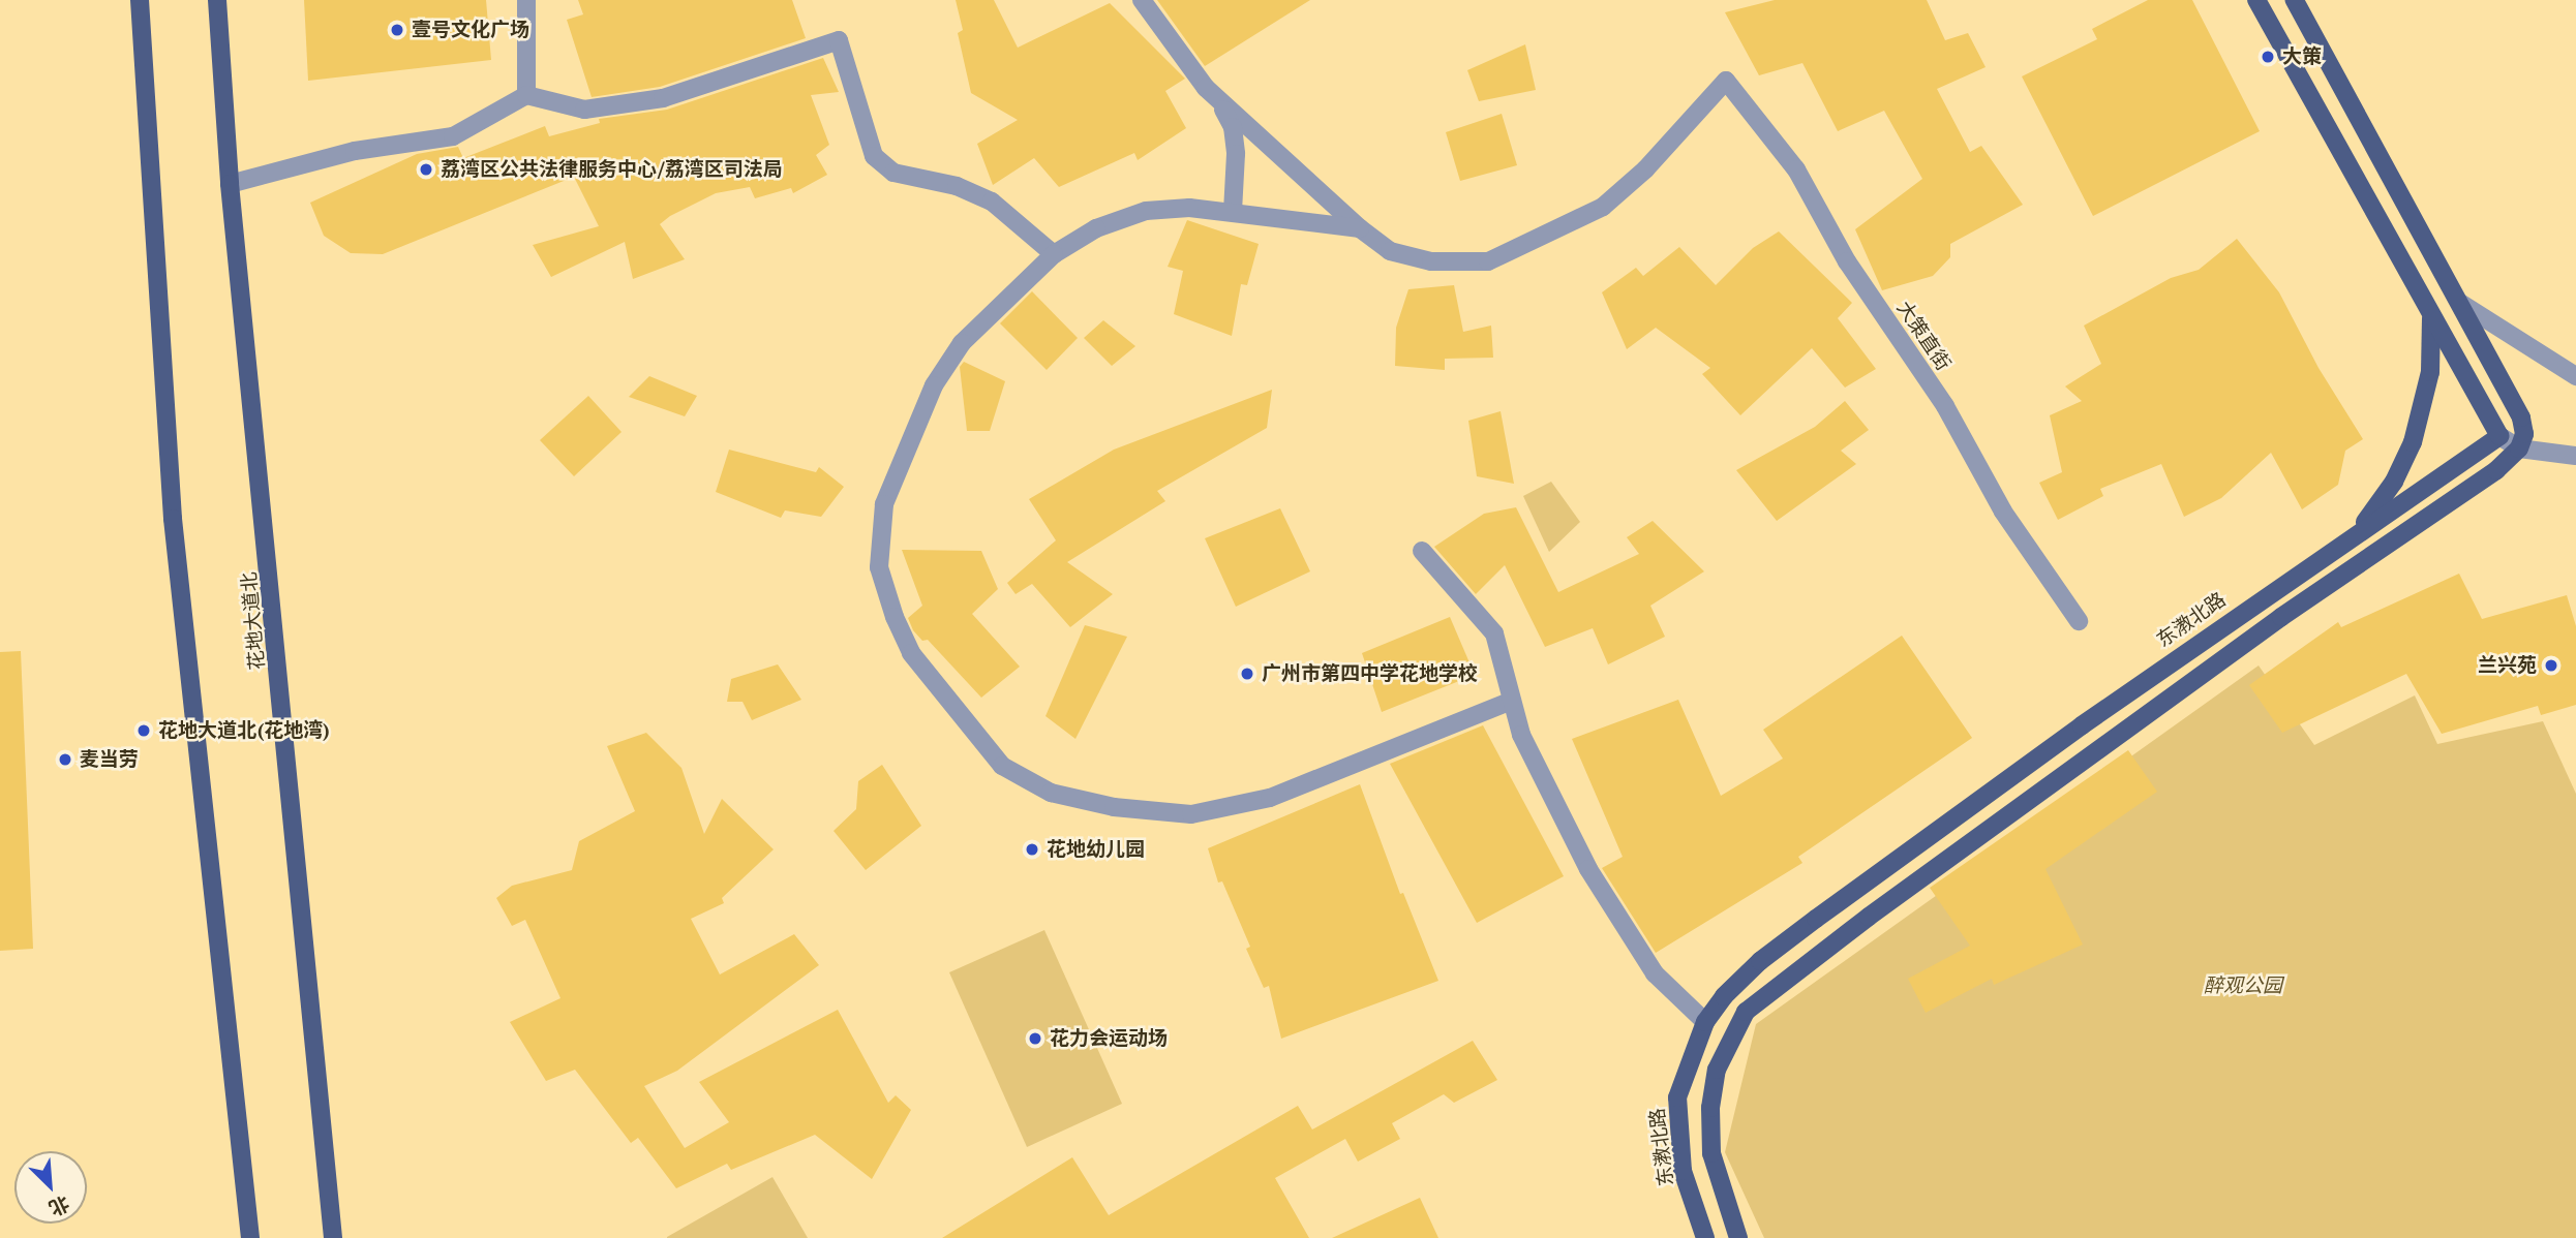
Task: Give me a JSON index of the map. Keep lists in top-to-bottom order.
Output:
{
  "streets": {
    "main road": ["东漖北路", "花地大道北"],
    "street": ["大策直街"]
  },
  "parks": ["醉观公园"],
  "places": [
    "壹号文化广场",
    "大策",
    "荔湾区公共法律服务中心/荔湾区司法局",
    "兰兴苑",
    "广州市第四中学花地学校",
    "花地大道北(花地湾)",
    "麦当劳",
    "花地幼儿园",
    "花力会运动场"
  ],
  "north": "bottom right"
}
